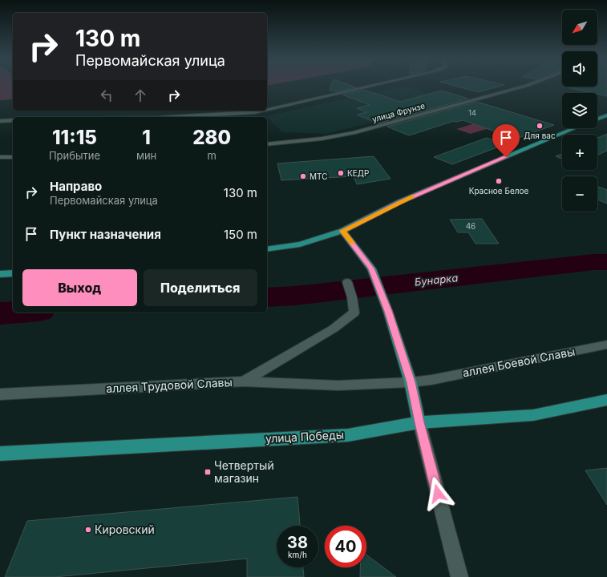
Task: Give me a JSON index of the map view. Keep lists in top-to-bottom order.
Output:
{
  "streets": {
    "main road": ["улица Победы"],
    "street": ["улица Фрунзе", "аллея Боевой Славы", "аллея Трудовой Славы"]
  },
  "crossings": [
    ["аллея Боевой Славы", "аллея Трудовой Славы"]
  ],
  "water": ["Бунарка"],
  "places": {
    "other": [
      "Для вас",
      "КЕДР",
      "МТС",
      "Красное Белое",
      "Кировский"
    ],
    "transit": ["Четвертый магазин"]
  },
  "house_numbers": ["14", "46"],
  "north": "bottom left",
  "page": {
    "map_buttons": ["+", "−"],
    "turn": ["130 m", "Первомайская улица"],
    "eta": [
      "11:15",
      "Прибытие",
      "1",
      "мин",
      "280",
      "m"
    ],
    "list": [
      {
        "name": "Направо",
        "note": "Первомайская улица",
        "value": "130 m"
      },
      {
        "name": "Пункт назначения",
        "value": "150 m"
      }
    ],
    "buttons": ["Выход", "Поделиться"],
    "speed": "38 km/h",
    "limit": "40"
  }
}
